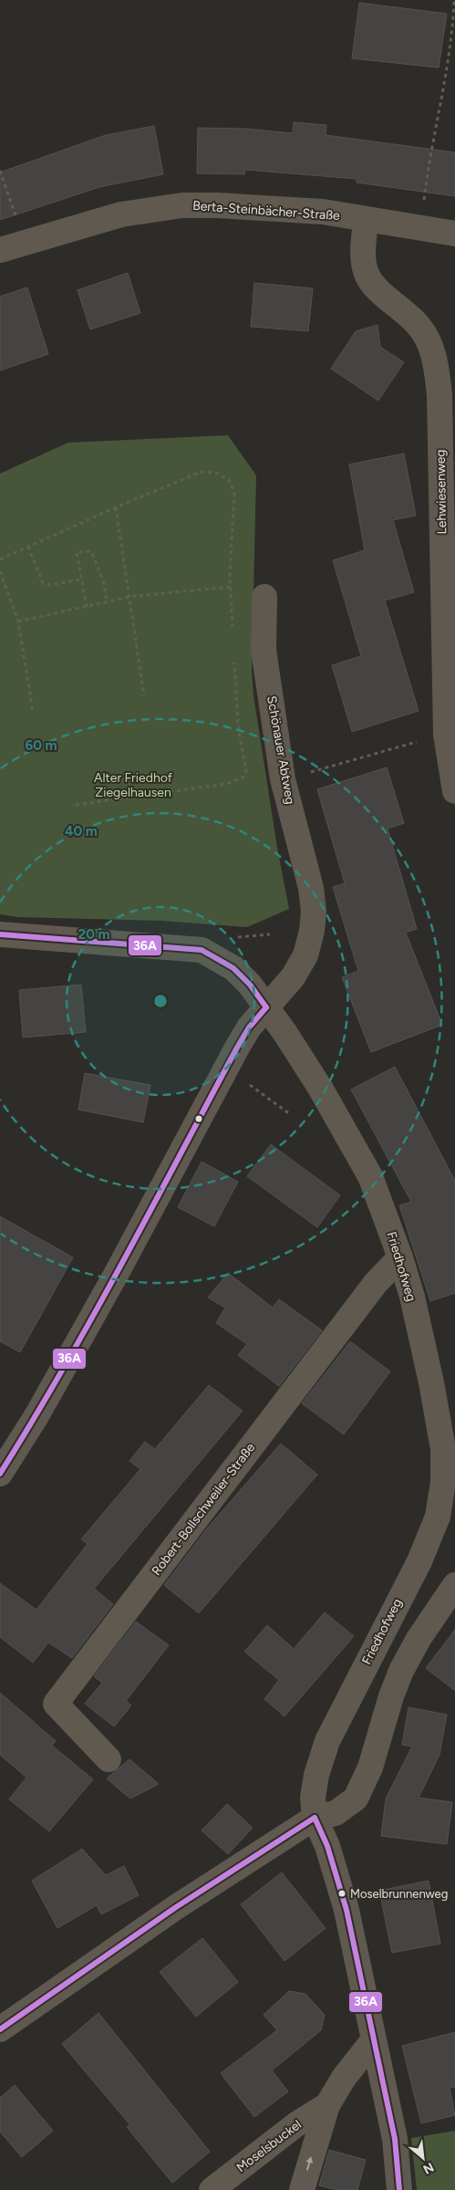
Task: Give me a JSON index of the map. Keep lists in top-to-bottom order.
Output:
{
  "streets": {
    "street": [
      "Berta-Steinbächer-Straße",
      "Lehwiesenweg",
      "Schönauer Abtweg",
      "Friedhofweg",
      "Robert-Bollschweiler-Straße",
      "Moselsbuckel"
    ]
  },
  "crossings": [
    ["Berta-Steinbächer-Straße", "Lehwiesenweg"],
    ["Schönauer Abtweg", "Friedhofweg"],
    ["Friedhofweg", "Robert-Bollschweiler-Straße"]
  ],
  "parks": ["Alter Friedhof Ziegelhausen"],
  "places": ["Moselbrunnenweg"],
  "lines": ["transit line 36A"],
  "north": "bottom right",
  "rings": ["60 m", "40 m", "20 m"]
}
